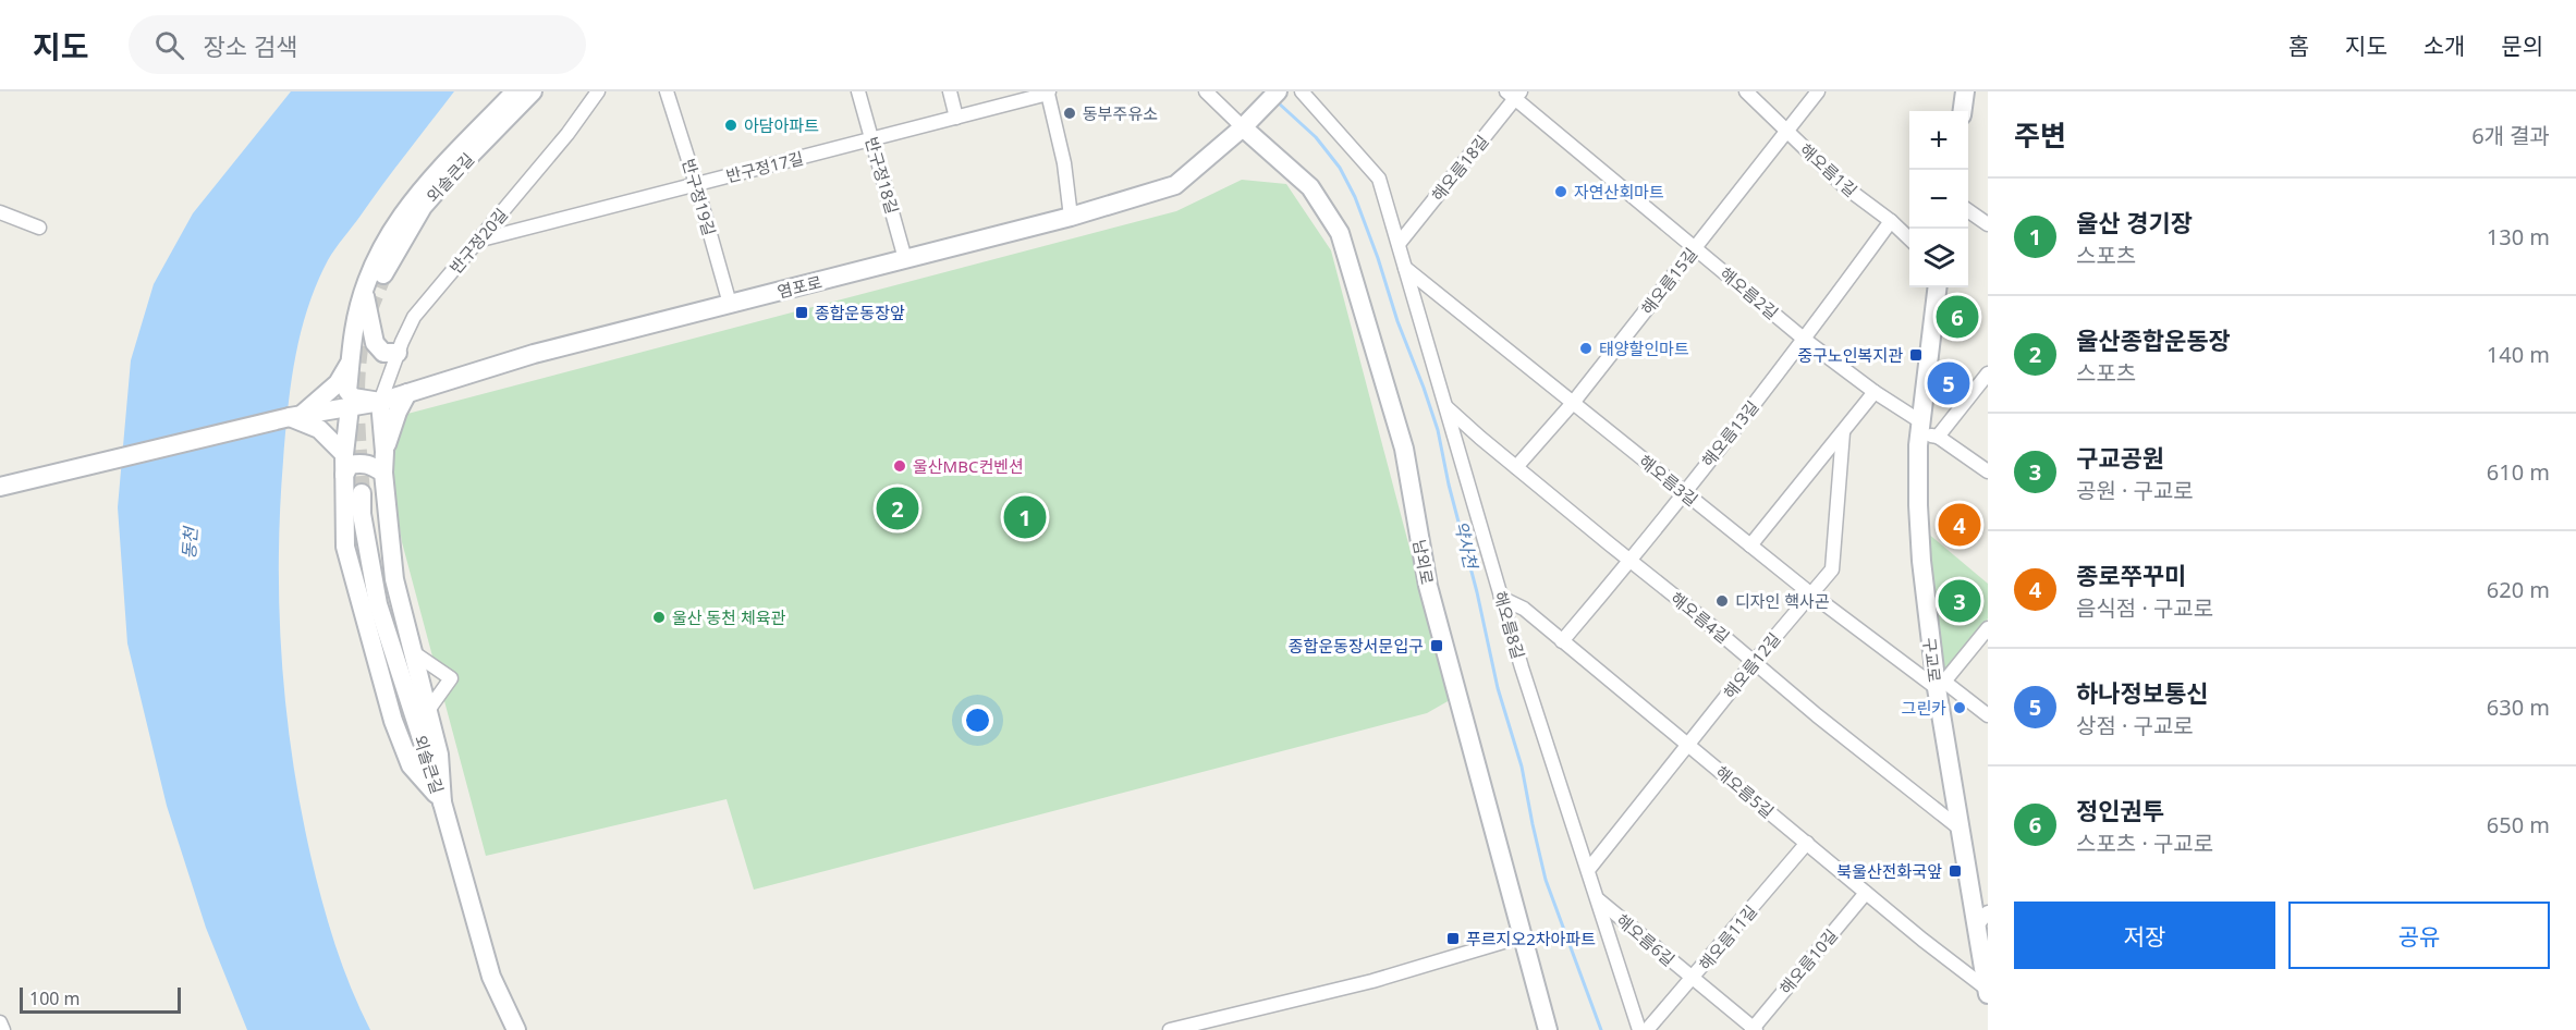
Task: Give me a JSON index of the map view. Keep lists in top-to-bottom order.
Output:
{
  "streets": {
    "main road": [
      "외솔큰길",
      "염포로",
      "남외로",
      "구교로"
    ],
    "street": [
      "반구정17길",
      "해오름18길",
      "해오름1길",
      "반구정18길",
      "반구정19길",
      "반구정20길",
      "해오름15길",
      "해오름2길",
      "해오름13길",
      "해오름3길",
      "해오름4길",
      "해오름8길",
      "해오름12길",
      "해오름5길",
      "해오름11길",
      "해오름6길",
      "해오름10길"
    ]
  },
  "crossings": [
    ["반구정17길", "반구정18길"],
    ["반구정17길", "반구정19길"],
    ["반구정17길", "반구정20길"],
    ["반구정17길", "염포로"],
    ["해오름18길", "해오름2길"],
    ["해오름18길", "해오름8길"],
    ["해오름1길", "해오름15길"],
    ["해오름1길", "해오름13길"],
    ["반구정18길", "염포로"],
    ["반구정19길", "염포로"],
    ["반구정20길", "염포로"],
    ["해오름15길", "해오름2길"],
    ["해오름15길", "해오름3길"],
    ["해오름15길", "해오름4길"],
    ["염포로", "남외로"],
    ["해오름2길", "해오름13길"],
    ["해오름2길", "구교로"],
    ["해오름13길", "해오름3길"],
    ["해오름13길", "해오름4길"],
    ["해오름13길", "해오름5길"],
    ["해오름3길", "해오름8길"],
    ["해오름3길", "구교로"],
    ["해오름3길", "해오름12길"],
    ["해오름4길", "해오름8길"],
    ["해오름4길", "구교로"],
    ["해오름4길", "해오름12길"],
    ["해오름8길", "해오름12길"],
    ["해오름8길", "해오름5길"],
    ["해오름8길", "해오름6길"],
    ["구교로", "해오름5길"],
    ["해오름12길", "해오름5길"],
    ["해오름5길", "해오름11길"],
    ["해오름5길", "해오름10길"],
    ["해오름11길", "해오름6길"],
    ["해오름6길", "해오름10길"]
  ],
  "water": ["동천", "약사천"],
  "places": {
    "other": [
      "동부주유소",
      "아담아파트",
      "자연산회마트",
      "태양할인마트",
      "울산MBC컨벤션",
      "디자인 핵사곤",
      "울산 동천 체육관",
      "그린카"
    ],
    "transit": [
      "종합운동장앞",
      "중구노인복지관",
      "종합운동장서문입구",
      "북울산전화국앞",
      "푸르지오2차아파트"
    ]
  },
  "scale_bar": "100 m",
  "page": {
    "header": "지도",
    "search": "장소 검색",
    "nav": [
      "홈",
      "지도",
      "소개",
      "문의"
    ],
    "heading": ["주변", "6개 결과"],
    "map_buttons": ["+", "−"],
    "list": [
      {
        "mark": "1",
        "name": "울산 경기장",
        "note": "스포츠",
        "value": "130 m"
      },
      {
        "mark": "2",
        "name": "울산종합운동장",
        "note": "스포츠",
        "value": "140 m"
      },
      {
        "mark": "3",
        "name": "구교공원",
        "note": "공원 · 구교로",
        "value": "610 m"
      },
      {
        "mark": "4",
        "name": "종로쭈꾸미",
        "note": "음식점 · 구교로",
        "value": "620 m"
      },
      {
        "mark": "5",
        "name": "하나정보통신",
        "note": "상점 · 구교로",
        "value": "630 m"
      },
      {
        "mark": "6",
        "name": "정인권투",
        "note": "스포츠 · 구교로",
        "value": "650 m"
      }
    ],
    "pins": [
      "6",
      "5",
      "2",
      "1",
      "4",
      "3"
    ],
    "buttons": ["저장", "공유"],
    "scale": "100 m"
  }
}
